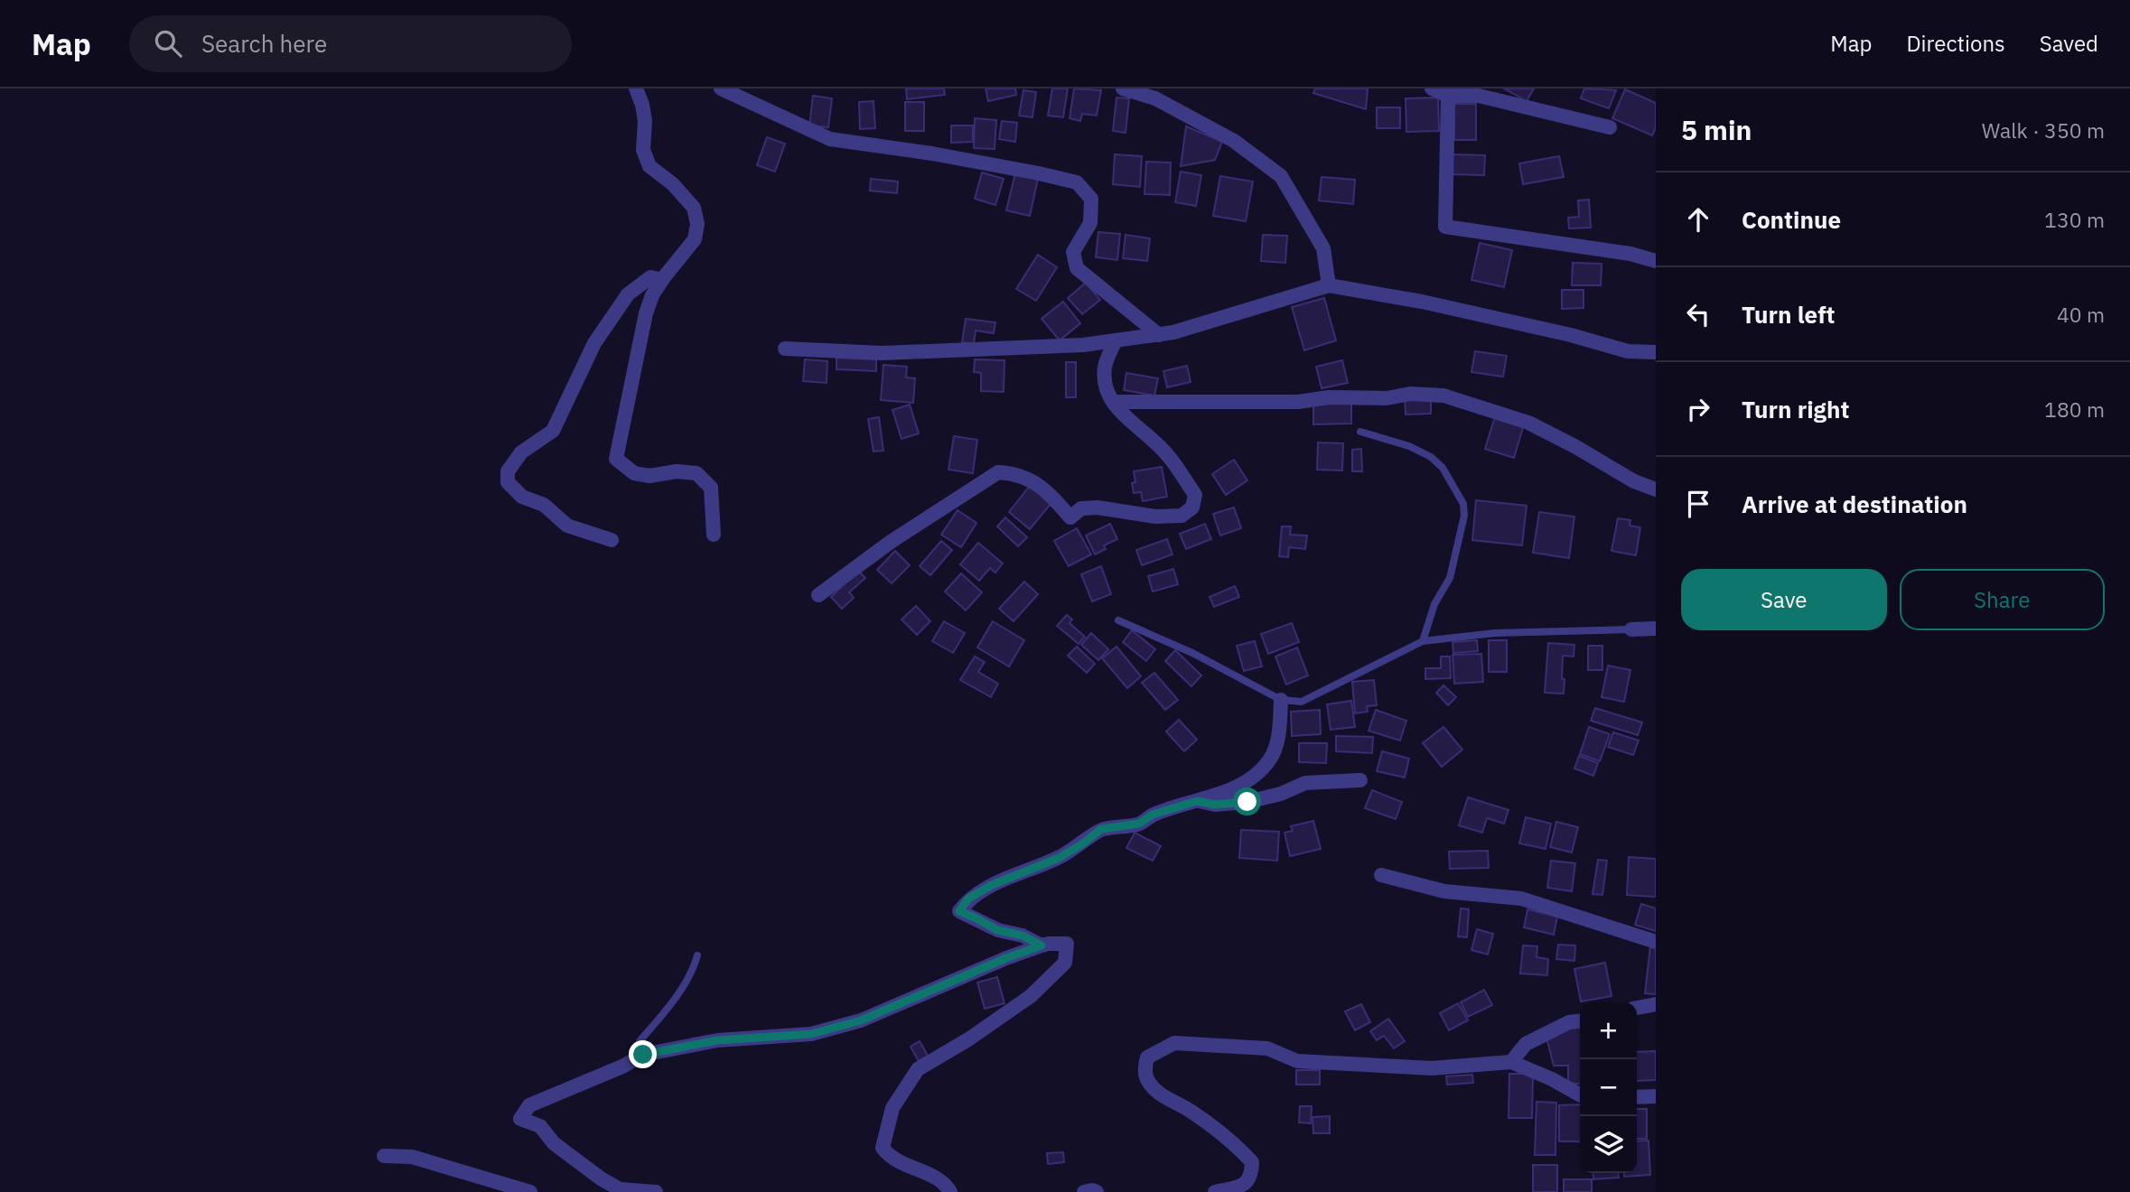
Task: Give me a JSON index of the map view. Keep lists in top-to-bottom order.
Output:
{
  "page": {
    "header": "Map",
    "search": "Search here",
    "nav": ["Map", "Directions", "Saved"],
    "heading": ["5 min", "Walk · 350 m"],
    "list": [
      ["Continue", "130 m"],
      ["Turn left", "40 m"],
      ["Turn right", "180 m"],
      "Arrive at destination"
    ],
    "buttons": ["Save", "Share"],
    "map_buttons": ["+", "−"]
  }
}
